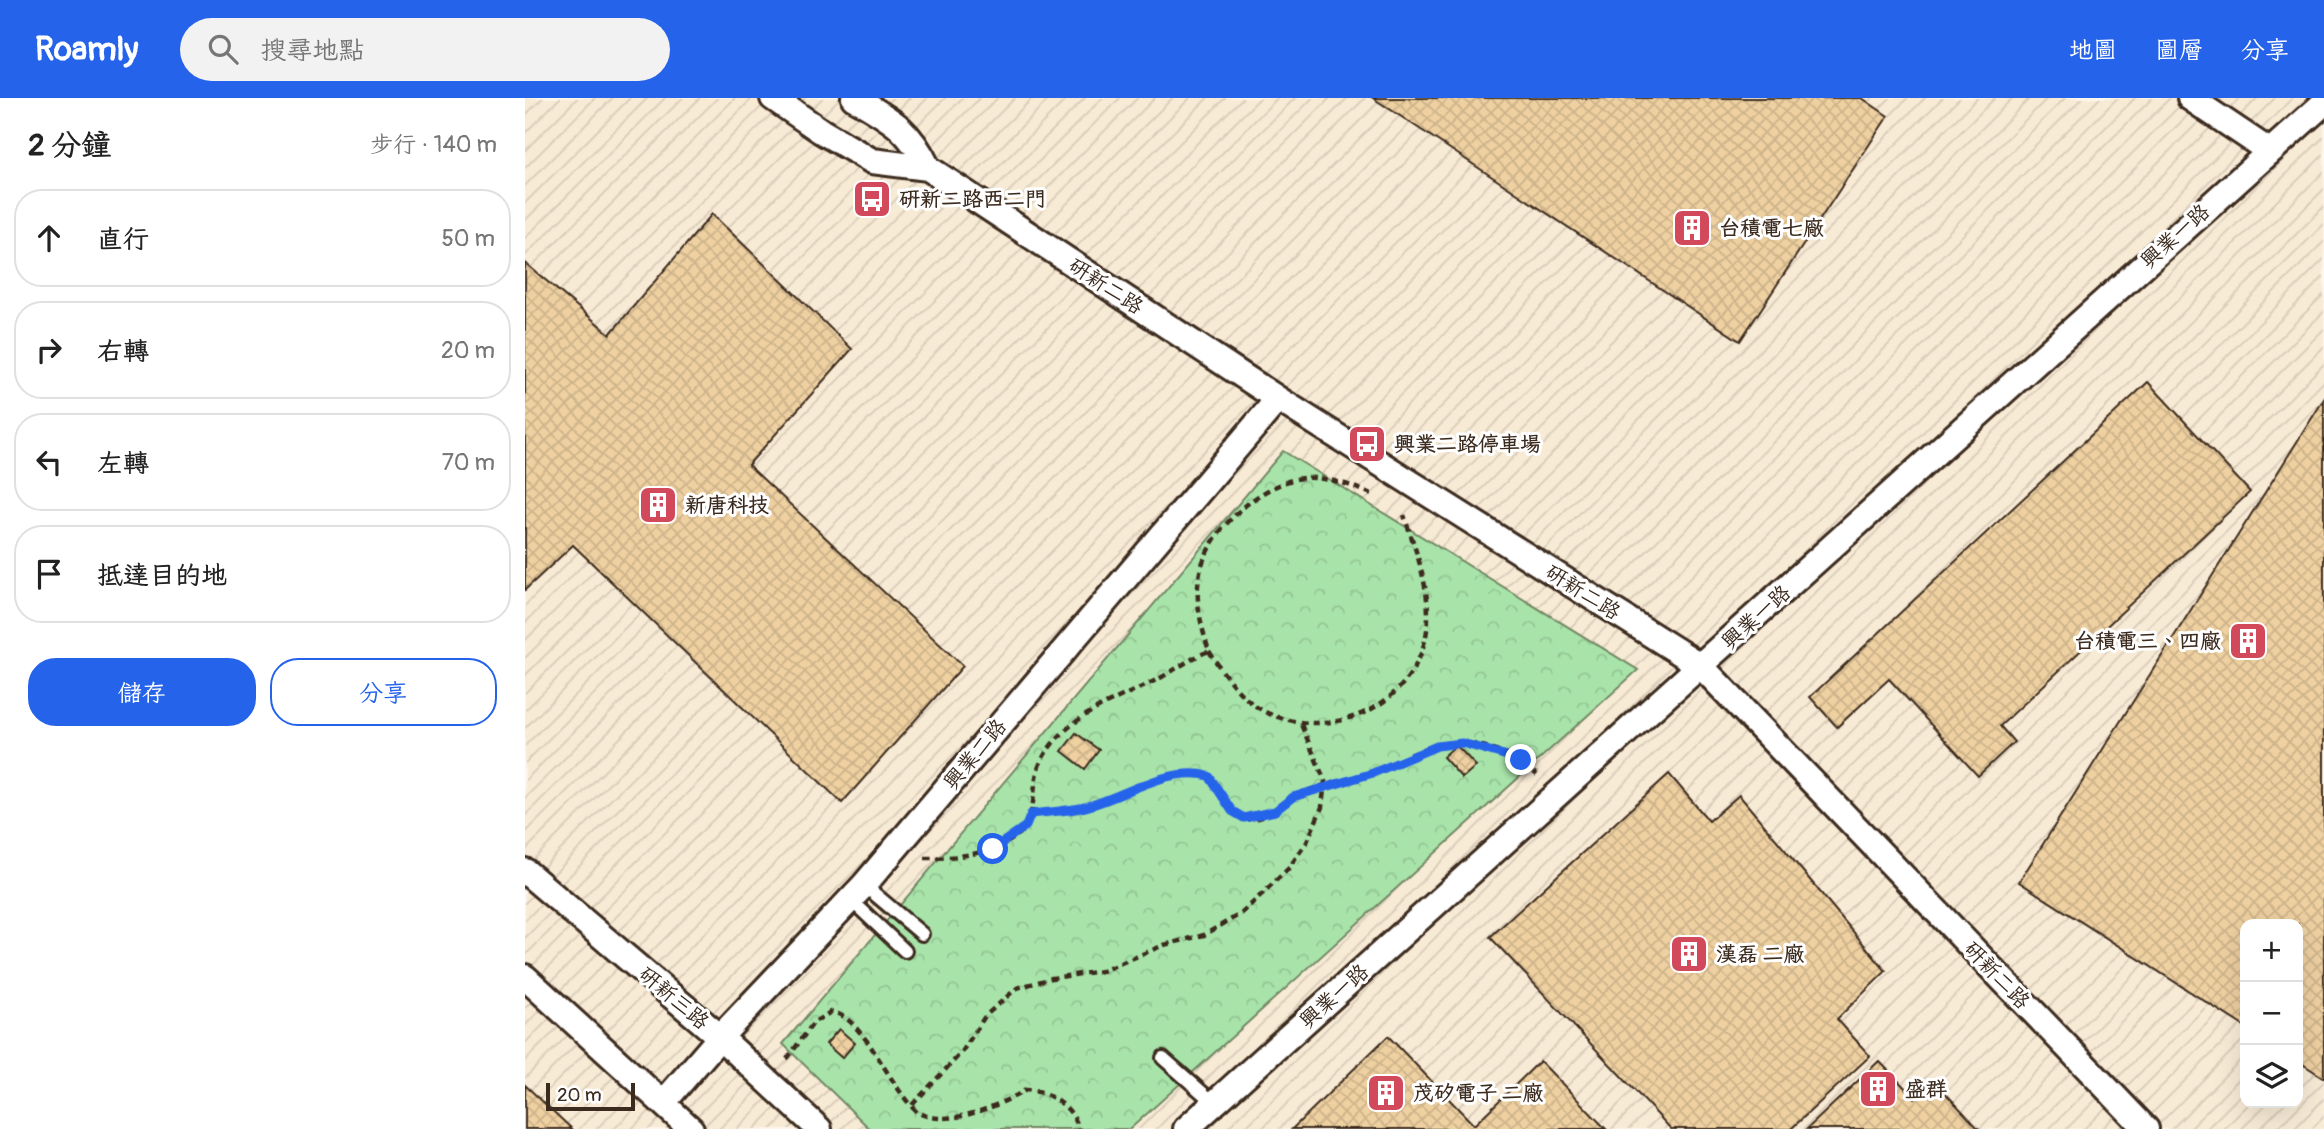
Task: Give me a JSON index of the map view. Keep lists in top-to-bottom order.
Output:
{
  "streets": {
    "street": [
      "興業一路",
      "研新二路",
      "興業二路",
      "研新三路"
    ]
  },
  "crossings": [
    ["興業一路", "研新二路"],
    ["研新二路", "興業二路"],
    ["興業二路", "研新三路"]
  ],
  "places": {
    "bus stop": ["研新二路西二門", "興業二路停車場"],
    "building": [
      "台積電七廠",
      "新唐科技",
      "台積電三、四廠",
      "漢磊 二廠",
      "盛群",
      "茂矽電子 二廠"
    ]
  },
  "scale_bar": "20 m",
  "page": {
    "header": "Roamly",
    "search": "搜尋地點",
    "nav": ["地圖", "圖層", "分享"],
    "heading": ["2 分鐘", "步行 · 140 m"],
    "list": [
      ["直行", "50 m"],
      ["右轉", "20 m"],
      ["左轉", "70 m"],
      "抵達目的地"
    ],
    "buttons": ["儲存", "分享"],
    "map_buttons": ["+", "−"],
    "scale": "20 m"
  }
}
